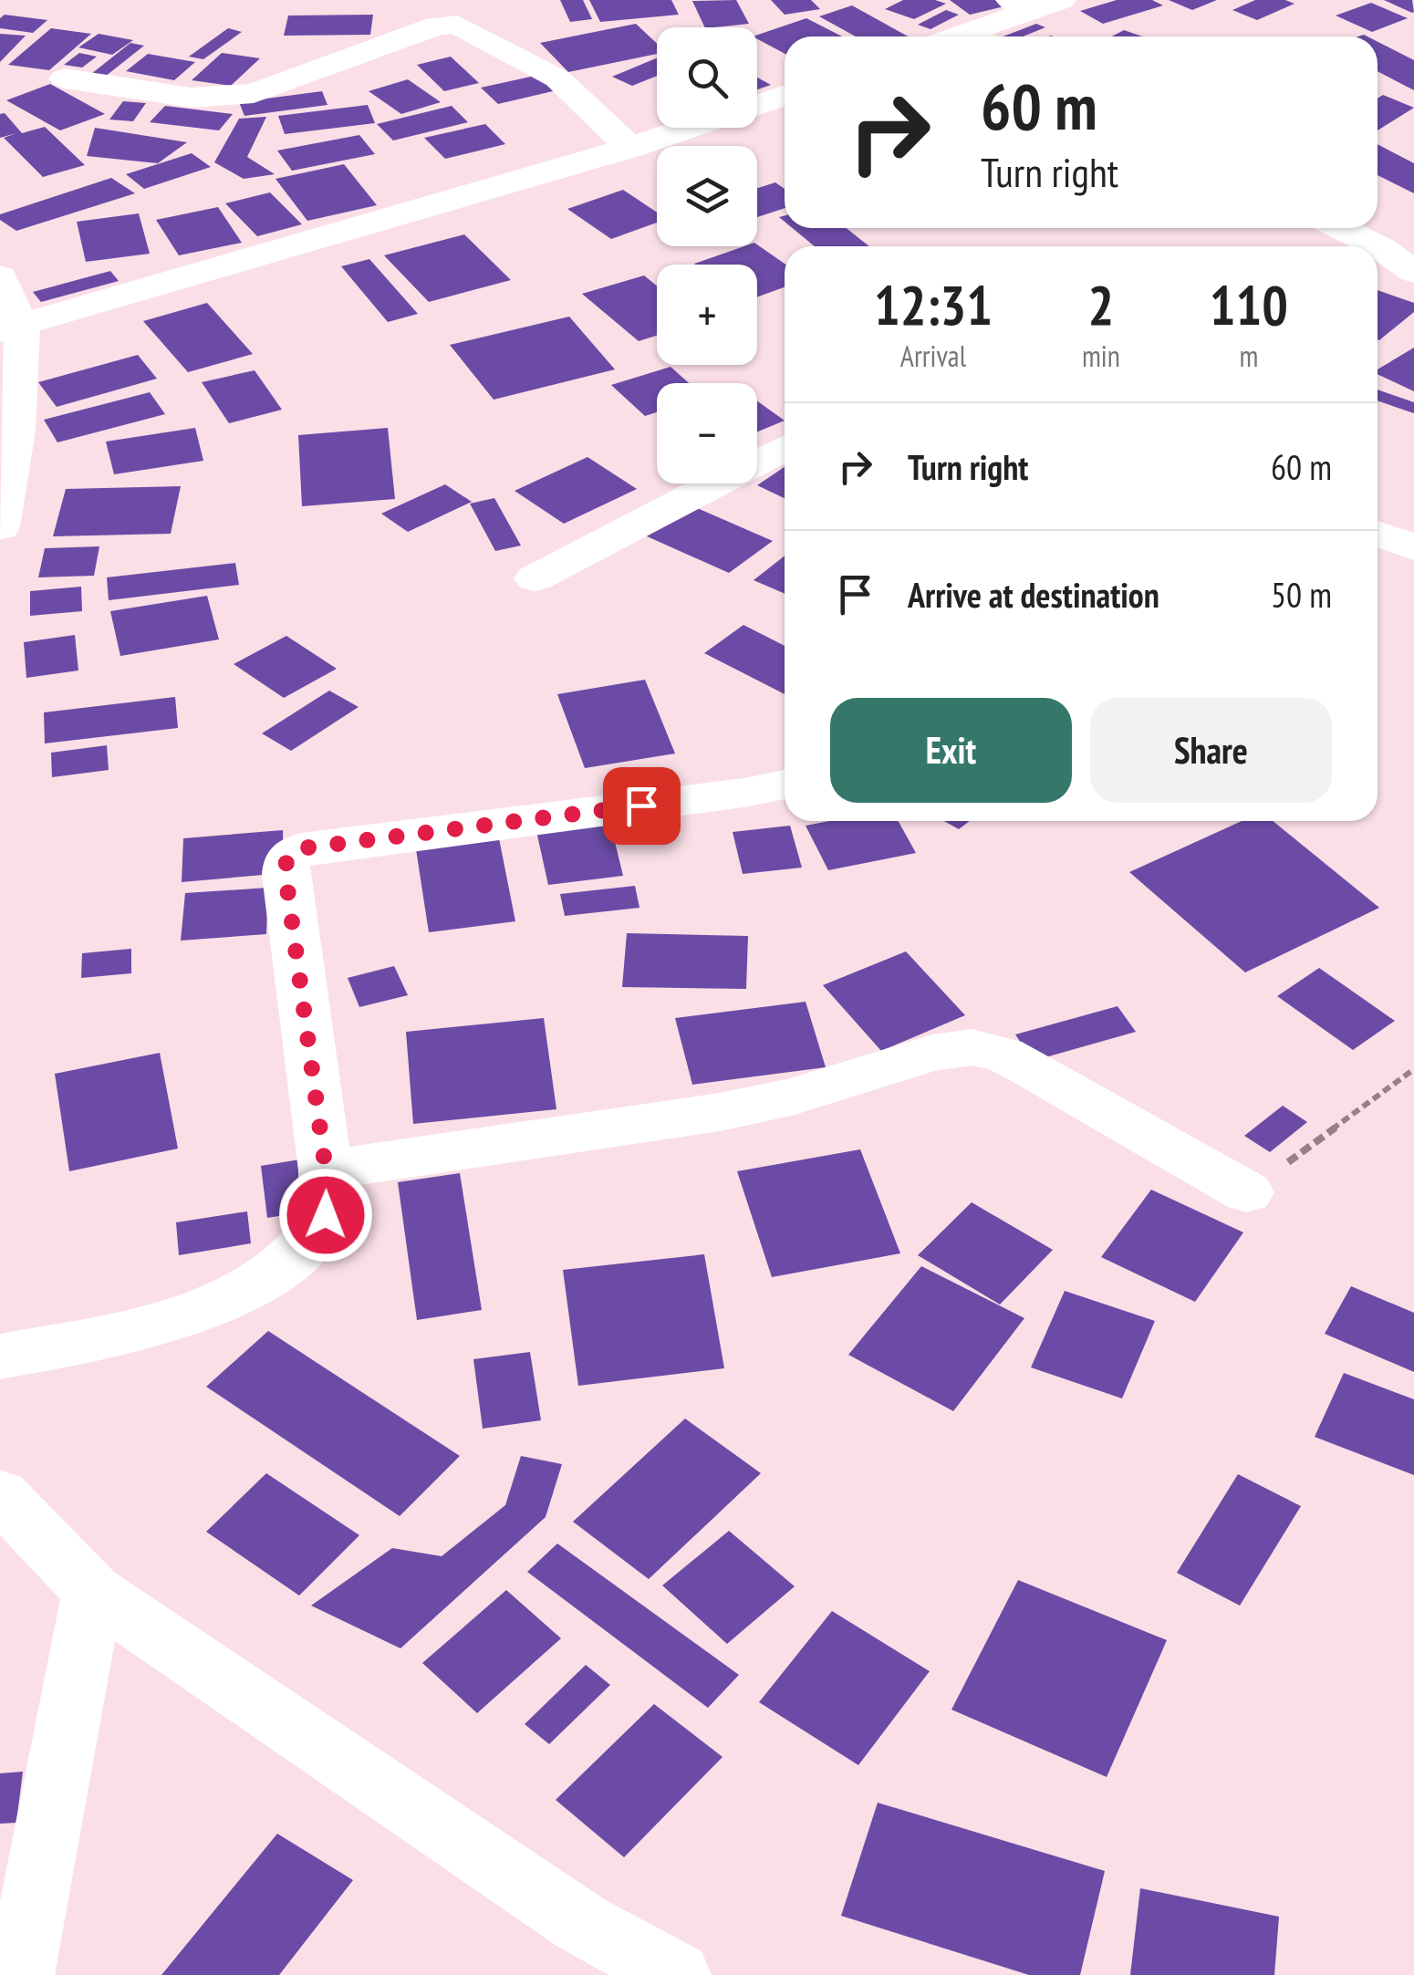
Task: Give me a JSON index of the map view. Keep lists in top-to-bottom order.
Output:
{
  "page": {
    "map_buttons": ["+", "−"],
    "turn": ["60 m", "Turn right"],
    "eta": [
      "12:31",
      "Arrival",
      "2",
      "min",
      "110",
      "m"
    ],
    "list": [
      {
        "name": "Turn right",
        "value": "60 m"
      },
      {
        "name": "Arrive at destination",
        "value": "50 m"
      }
    ],
    "buttons": ["Exit", "Share"]
  }
}
